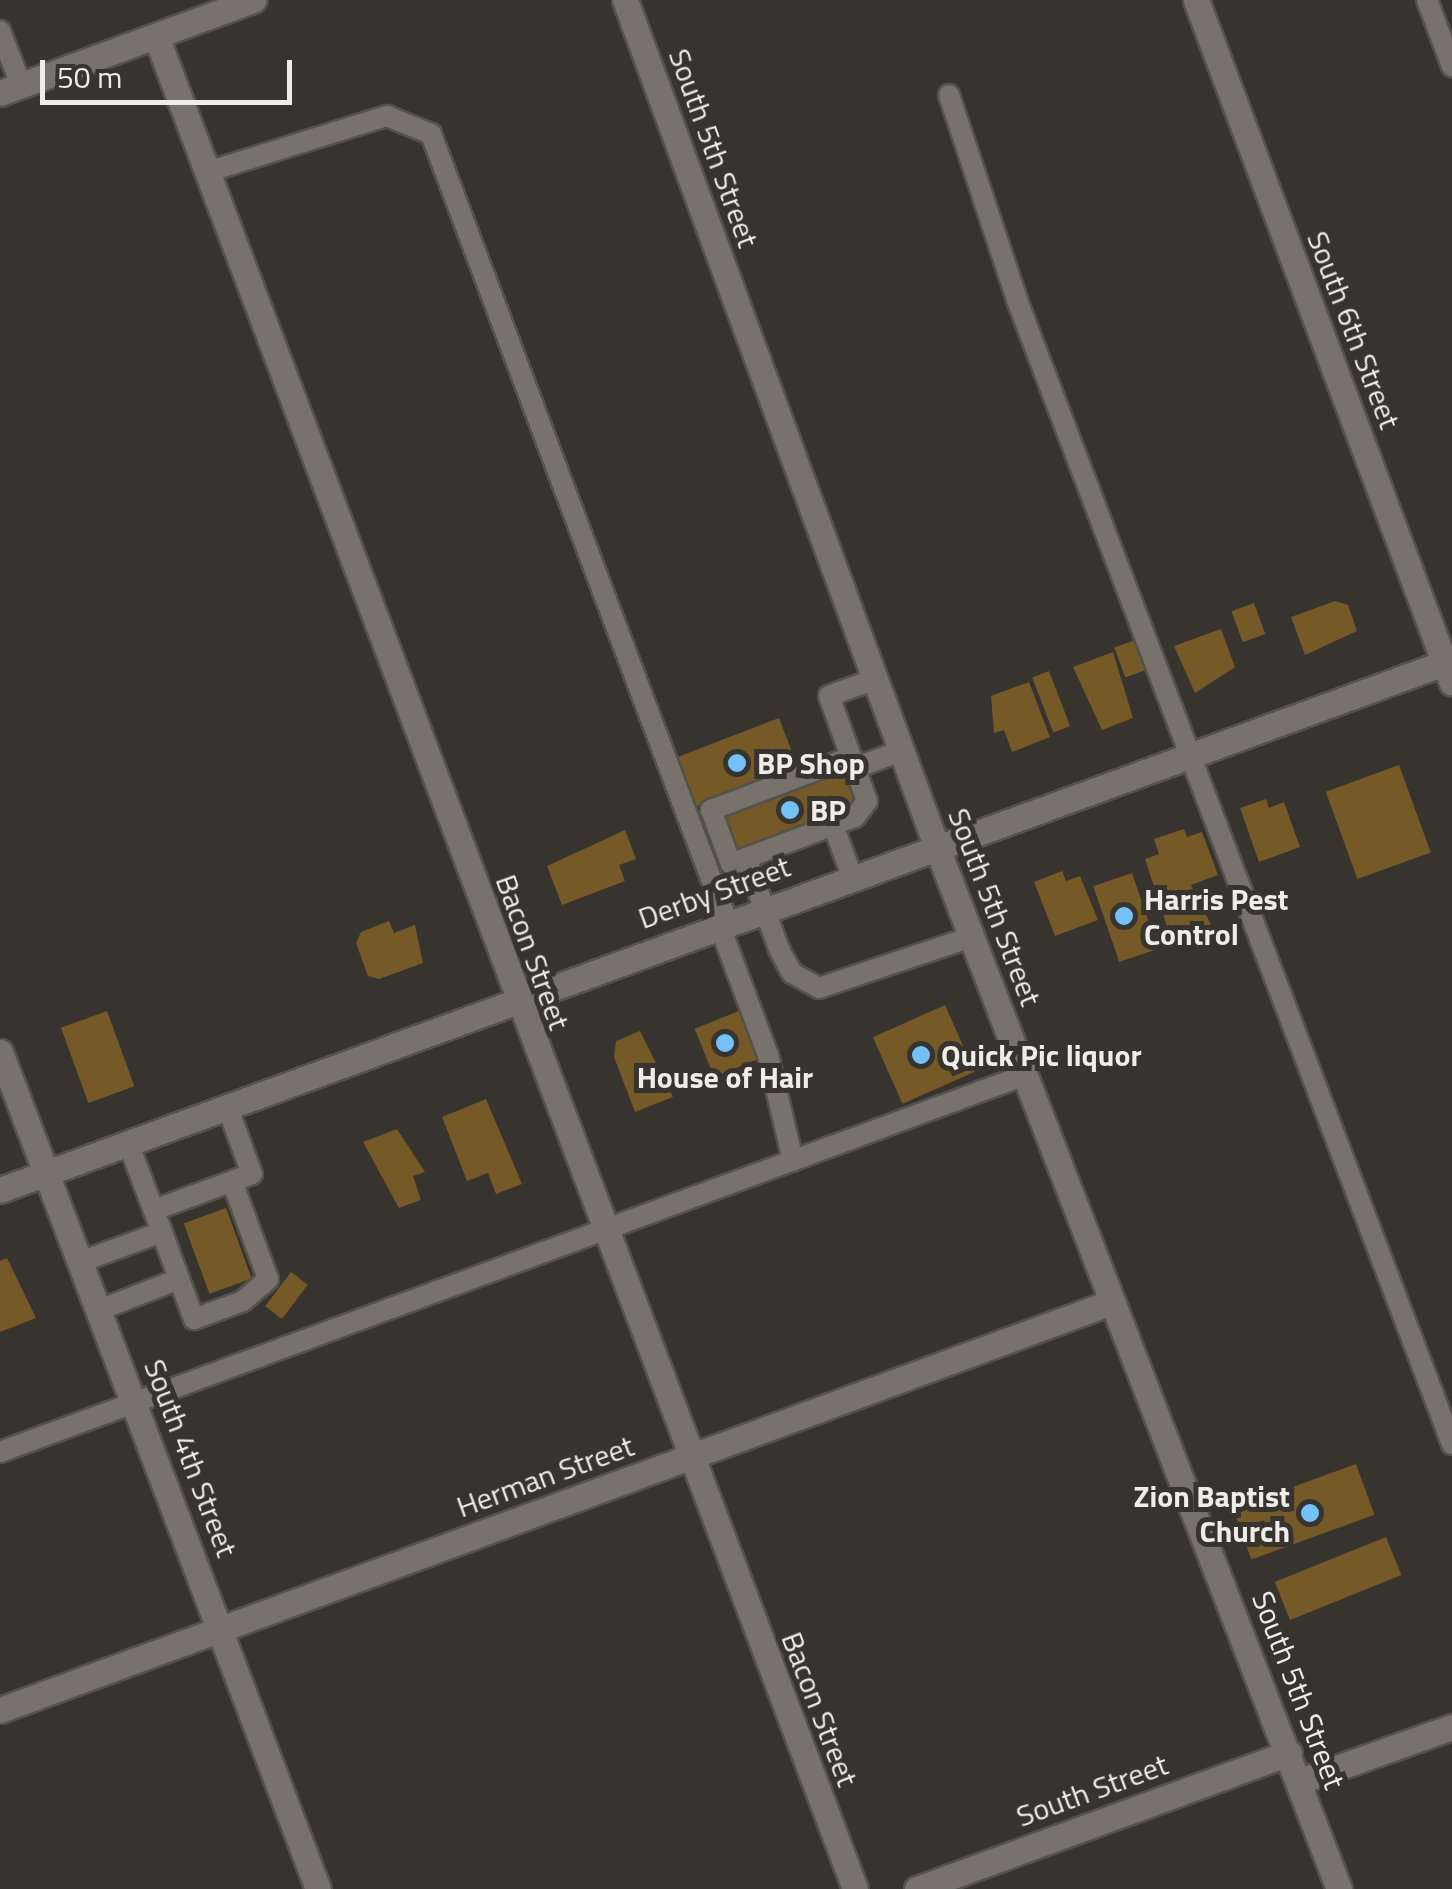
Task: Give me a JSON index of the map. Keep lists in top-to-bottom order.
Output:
{
  "streets": {
    "street": [
      "South 5th Street",
      "South 6th Street",
      "Derby Street",
      "Bacon Street",
      "South 4th Street",
      "Herman Street",
      "South Street"
    ]
  },
  "crossings": [
    ["South 5th Street", "Derby Street"],
    ["South 5th Street", "Herman Street"],
    ["South 5th Street", "South Street"],
    ["South 6th Street", "Derby Street"],
    ["Derby Street", "Bacon Street"],
    ["Derby Street", "South 4th Street"],
    ["Bacon Street", "Herman Street"],
    ["South 4th Street", "Herman Street"]
  ],
  "places": [
    "BP Shop",
    "BP",
    "Harris Pest Control",
    "House of Hair",
    "Quick Pic liquor",
    "Zion Baptist Church"
  ],
  "scale_bar": "50 m"
}
